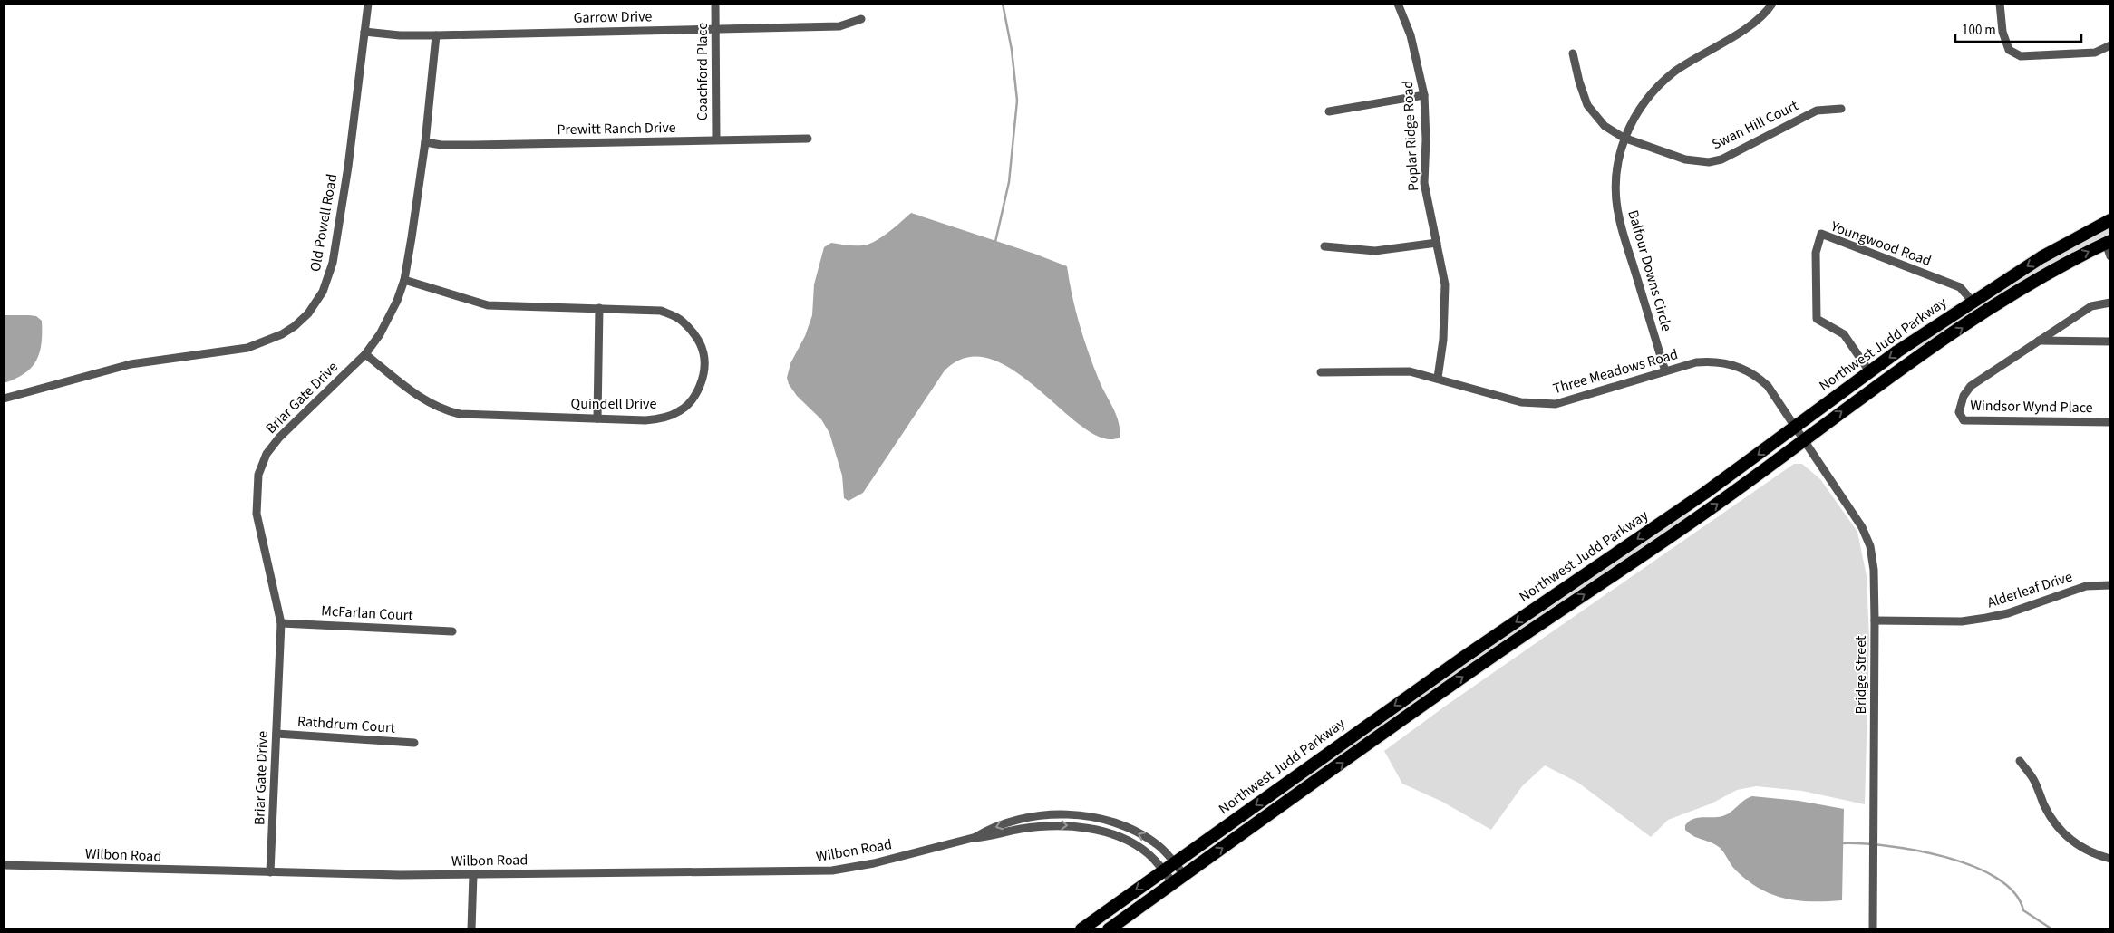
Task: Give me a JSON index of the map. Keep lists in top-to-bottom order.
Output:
{
  "streets": {
    "highway": ["Northwest Judd Parkway"],
    "street": [
      "Garrow Drive",
      "Coachford Place",
      "Swan Hill Court",
      "Prewitt Ranch Drive",
      "Poplar Ridge Road",
      "Old Powell Road",
      "Youngwood Road",
      "Balfour Downs Circle",
      "Three Meadows Road",
      "Briar Gate Drive",
      "Quindell Drive",
      "Windsor Wynd Place",
      "Alderleaf Drive",
      "McFarlan Court",
      "Bridge Street",
      "Rathdrum Court",
      "Wilbon Road"
    ]
  },
  "crossings": [
    ["Garrow Drive", "Coachford Place"],
    ["Garrow Drive", "Old Powell Road"],
    ["Garrow Drive", "Briar Gate Drive"],
    ["Coachford Place", "Prewitt Ranch Drive"],
    ["Swan Hill Court", "Balfour Downs Circle"],
    ["Prewitt Ranch Drive", "Briar Gate Drive"],
    ["Poplar Ridge Road", "Three Meadows Road"],
    ["Youngwood Road", "Northwest Judd Parkway"],
    ["Balfour Downs Circle", "Three Meadows Road"],
    ["Northwest Judd Parkway", "Three Meadows Road"],
    ["Northwest Judd Parkway", "Bridge Street"],
    ["Northwest Judd Parkway", "Wilbon Road"],
    ["Three Meadows Road", "Bridge Street"],
    ["Briar Gate Drive", "Quindell Drive"],
    ["Briar Gate Drive", "McFarlan Court"],
    ["Briar Gate Drive", "Rathdrum Court"],
    ["Briar Gate Drive", "Wilbon Road"],
    ["Alderleaf Drive", "Bridge Street"]
  ],
  "scale_bar": "100 m"
}
